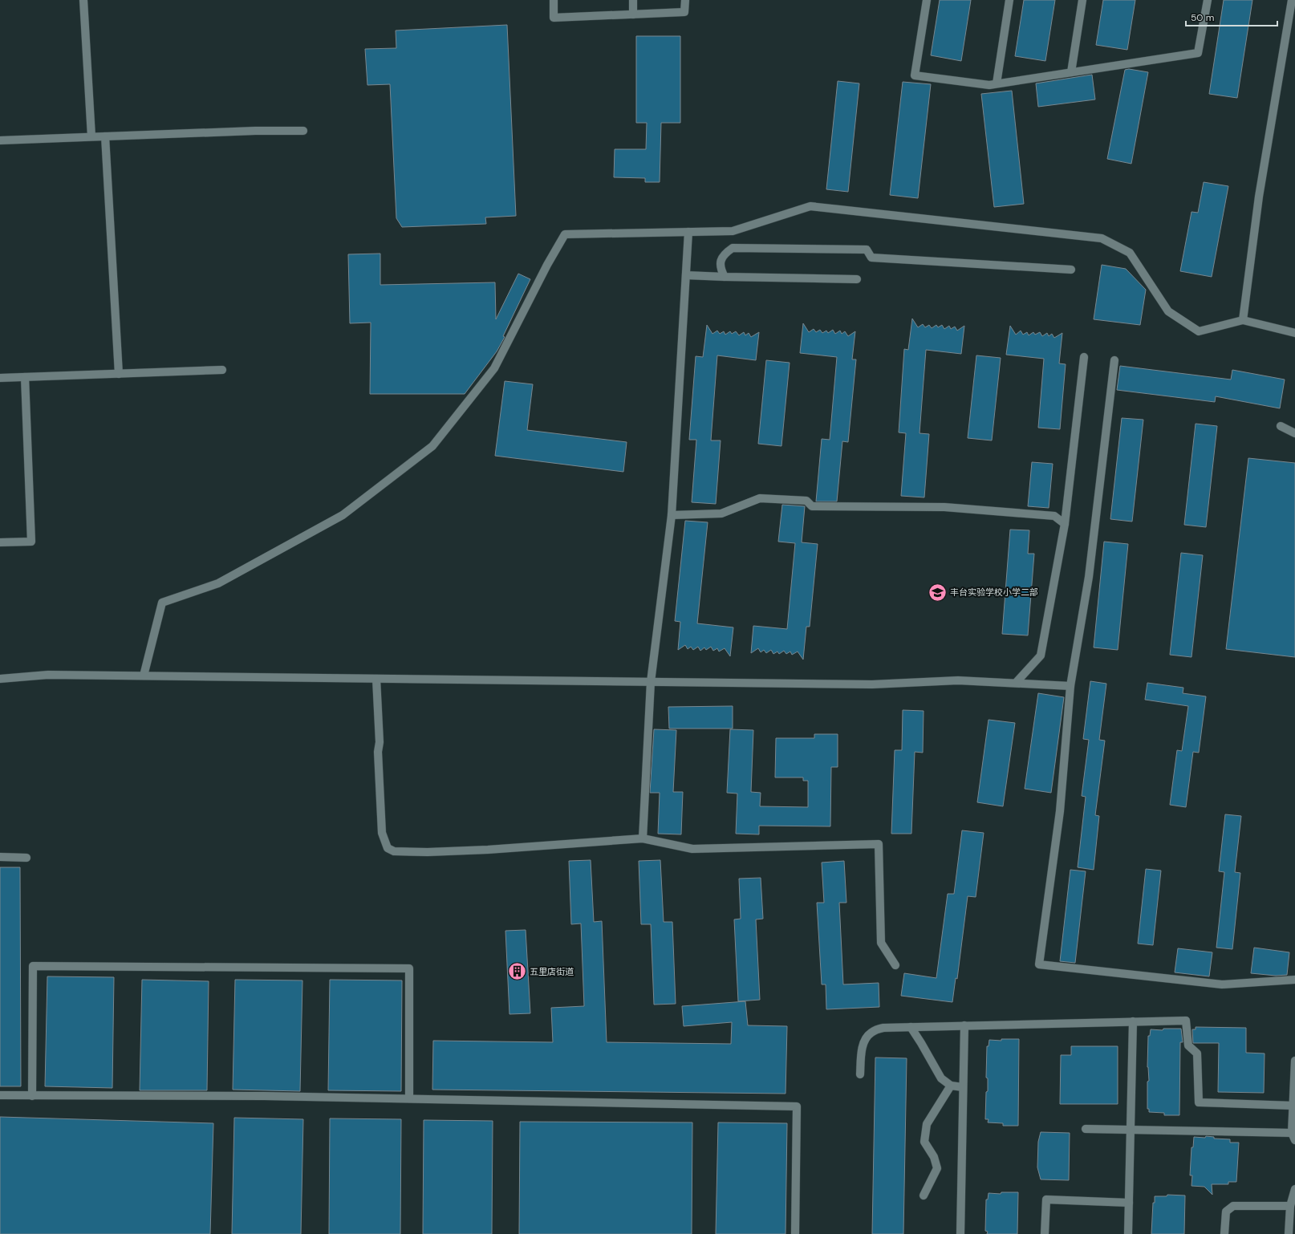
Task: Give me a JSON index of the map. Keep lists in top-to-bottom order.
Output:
{
  "places": {
    "school or university": ["丰台实验学校小学二部"],
    "building": ["五里店街道"]
  },
  "scale_bar": "50 m"
}
